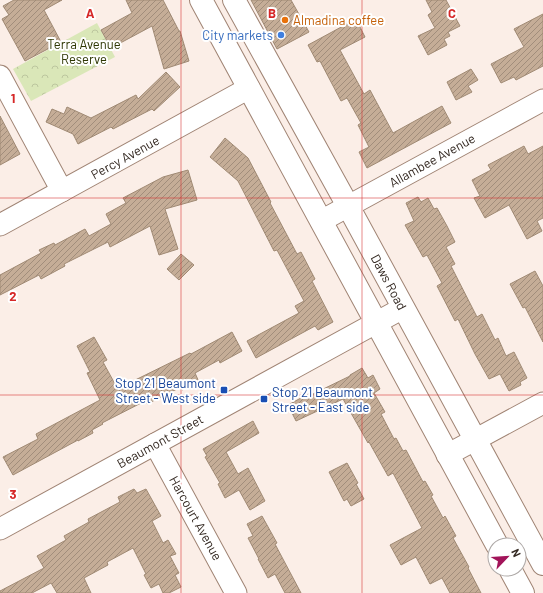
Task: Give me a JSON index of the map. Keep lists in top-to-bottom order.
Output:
{
  "streets": {
    "main road": ["Daws Road"],
    "street": [
      "Percy Avenue",
      "Allambee Avenue",
      "Beaumont Street",
      "Harcourt Avenue"
    ]
  },
  "crossings": [
    ["Allambee Avenue", "Daws Road"],
    ["Daws Road", "Beaumont Street"],
    ["Beaumont Street", "Harcourt Avenue"]
  ],
  "parks": ["Terra Avenue Reserve"],
  "places": {
    "other": ["Almadina coffee", "City markets"],
    "transit": ["Stop 21 Beaumont Street - West side", "Stop 21 Beaumont Street - East side"]
  },
  "north": "top right",
  "grid": {
    "columns": ["A", "B", "C"],
    "rows": ["1", "2", "3"]
  }
}
